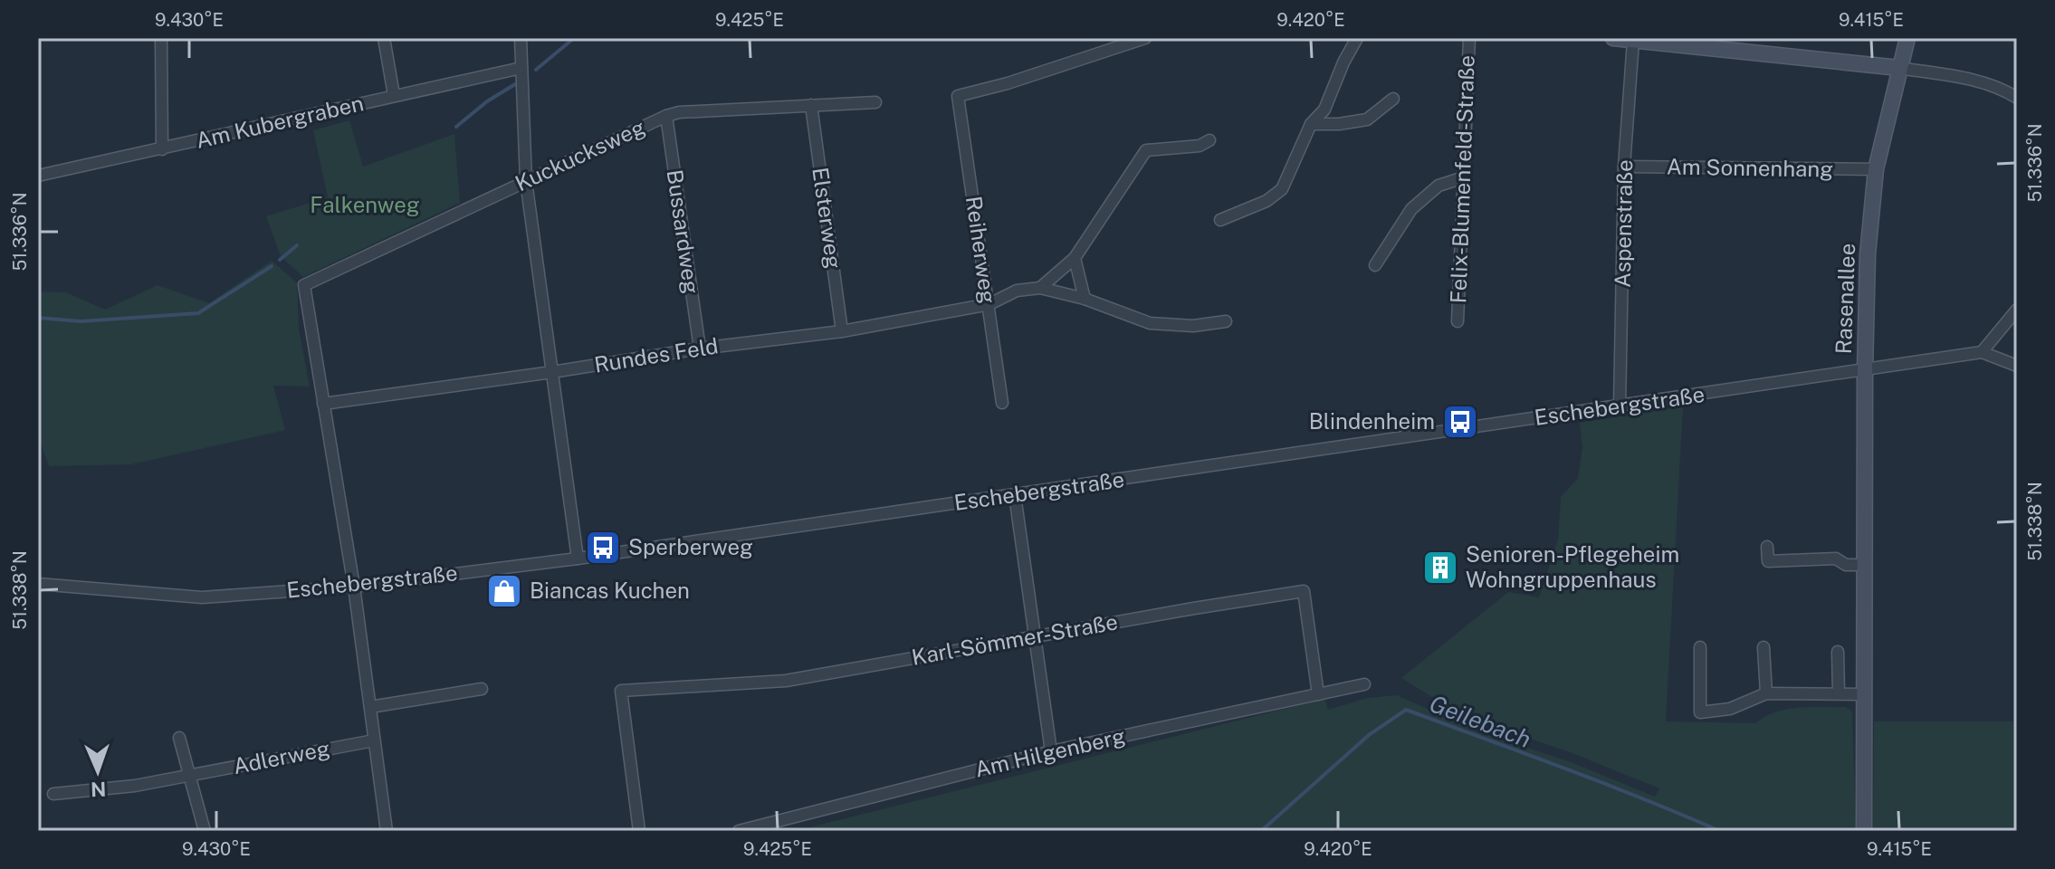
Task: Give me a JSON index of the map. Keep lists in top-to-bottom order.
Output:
{
  "streets": {
    "main road": ["Rasenallee"],
    "street": [
      "Am Kubergraben",
      "Kuckucksweg",
      "Am Sonnenhang",
      "Felix-Blumenfeld-Straße",
      "Elsterweg",
      "Aspenstraße",
      "Bussardweg",
      "Reiherweg",
      "Rundes Feld",
      "Eschebergstraße",
      "Karl-Sömmer-Straße",
      "Am Hilgenberg",
      "Adlerweg"
    ]
  },
  "crossings": [
    ["Kuckucksweg", "Elsterweg"],
    ["Kuckucksweg", "Bussardweg"],
    ["Kuckucksweg", "Rundes Feld"],
    ["Am Sonnenhang", "Aspenstraße"],
    ["Am Sonnenhang", "Rasenallee"],
    ["Elsterweg", "Rundes Feld"],
    ["Aspenstraße", "Eschebergstraße"],
    ["Bussardweg", "Rundes Feld"],
    ["Reiherweg", "Rundes Feld"],
    ["Rasenallee", "Eschebergstraße"],
    ["Karl-Sömmer-Straße", "Am Hilgenberg"]
  ],
  "water": ["Geilebach"],
  "parks": ["Falkenweg"],
  "places": {
    "bus stop": ["Blindenheim", "Sperberweg"],
    "building": ["Senioren-Pflegeheim Wohngruppenhaus"],
    "shop": ["Biancas Kuchen"]
  },
  "north": "bottom",
  "coordinates": [
    "9.430°E",
    "9.425°E",
    "9.420°E",
    "9.415°E",
    "51.336°N",
    "51.338°N"
  ]
}
